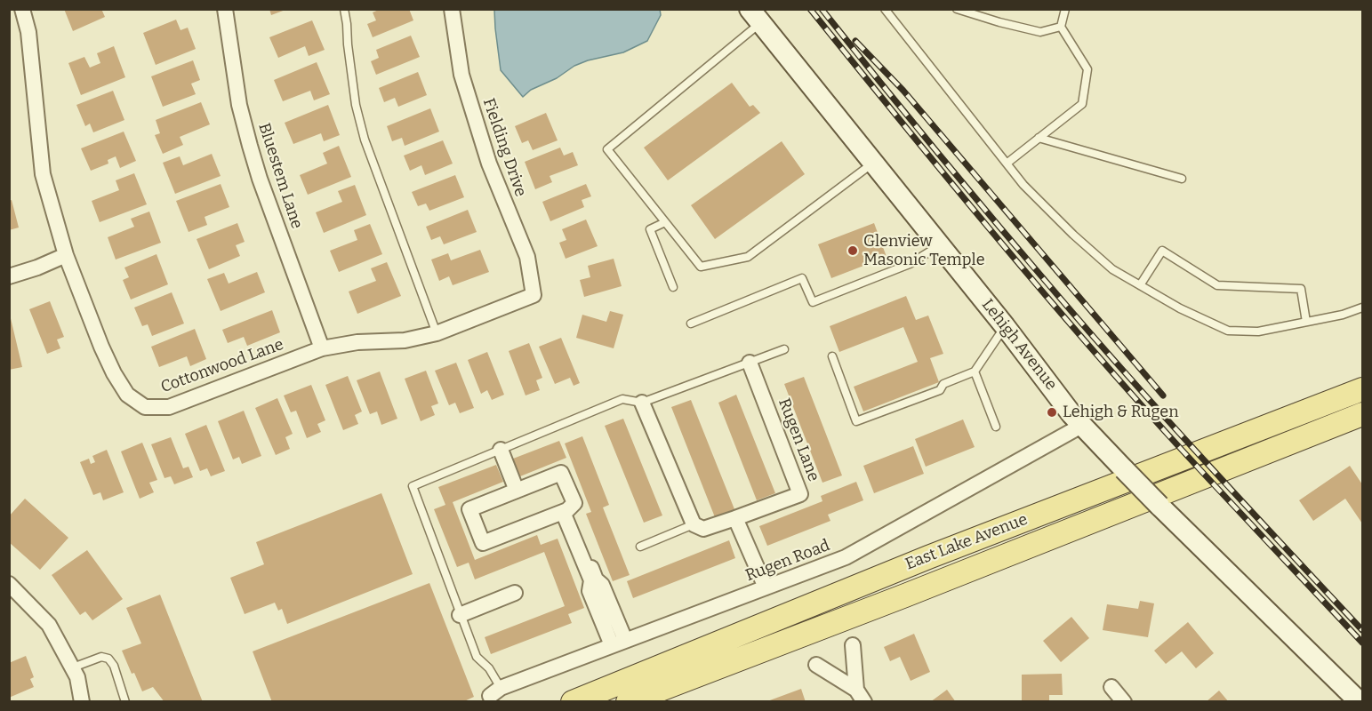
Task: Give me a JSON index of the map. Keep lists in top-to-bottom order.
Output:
{
  "streets": {
    "main road": ["East Lake Avenue"],
    "street": [
      "Fielding Drive",
      "Bluestem Lane",
      "Lehigh Avenue",
      "Cottonwood Lane",
      "Rugen Lane",
      "Rugen Road"
    ]
  },
  "crossings": [
    ["Fielding Drive", "Cottonwood Lane"],
    ["Bluestem Lane", "Cottonwood Lane"],
    ["Lehigh Avenue", "Rugen Road"]
  ],
  "places": ["Glenview Masonic Temple", "Lehigh & Rugen"]
}
